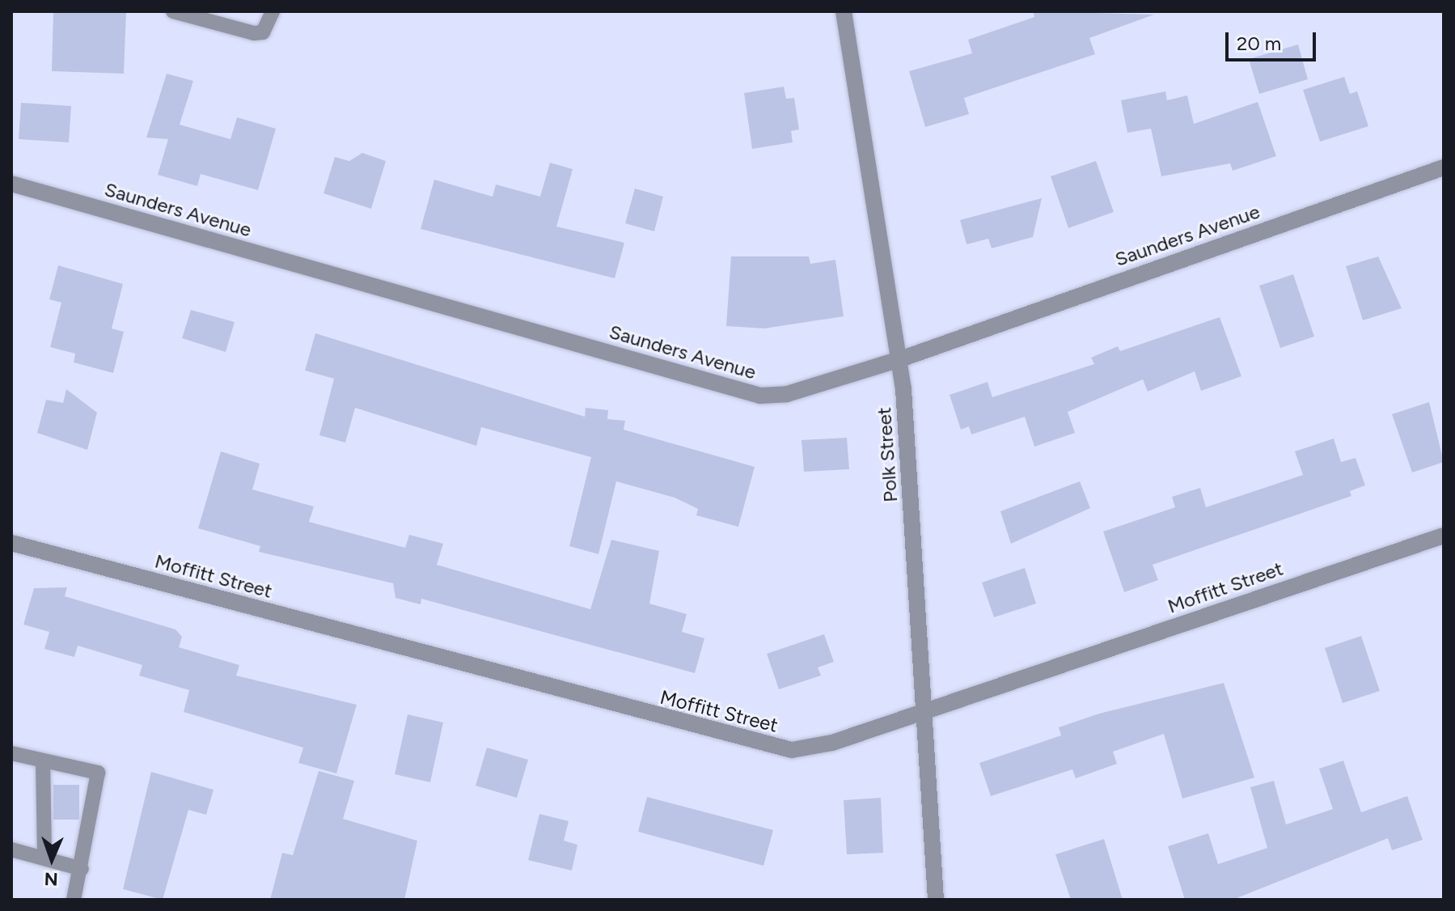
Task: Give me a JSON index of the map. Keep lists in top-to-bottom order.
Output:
{
  "streets": {
    "street": ["Saunders Avenue", "Polk Street", "Moffitt Street"]
  },
  "crossings": [
    ["Saunders Avenue", "Polk Street"],
    ["Polk Street", "Moffitt Street"]
  ],
  "scale_bar": "20 m",
  "north": "bottom"
}
